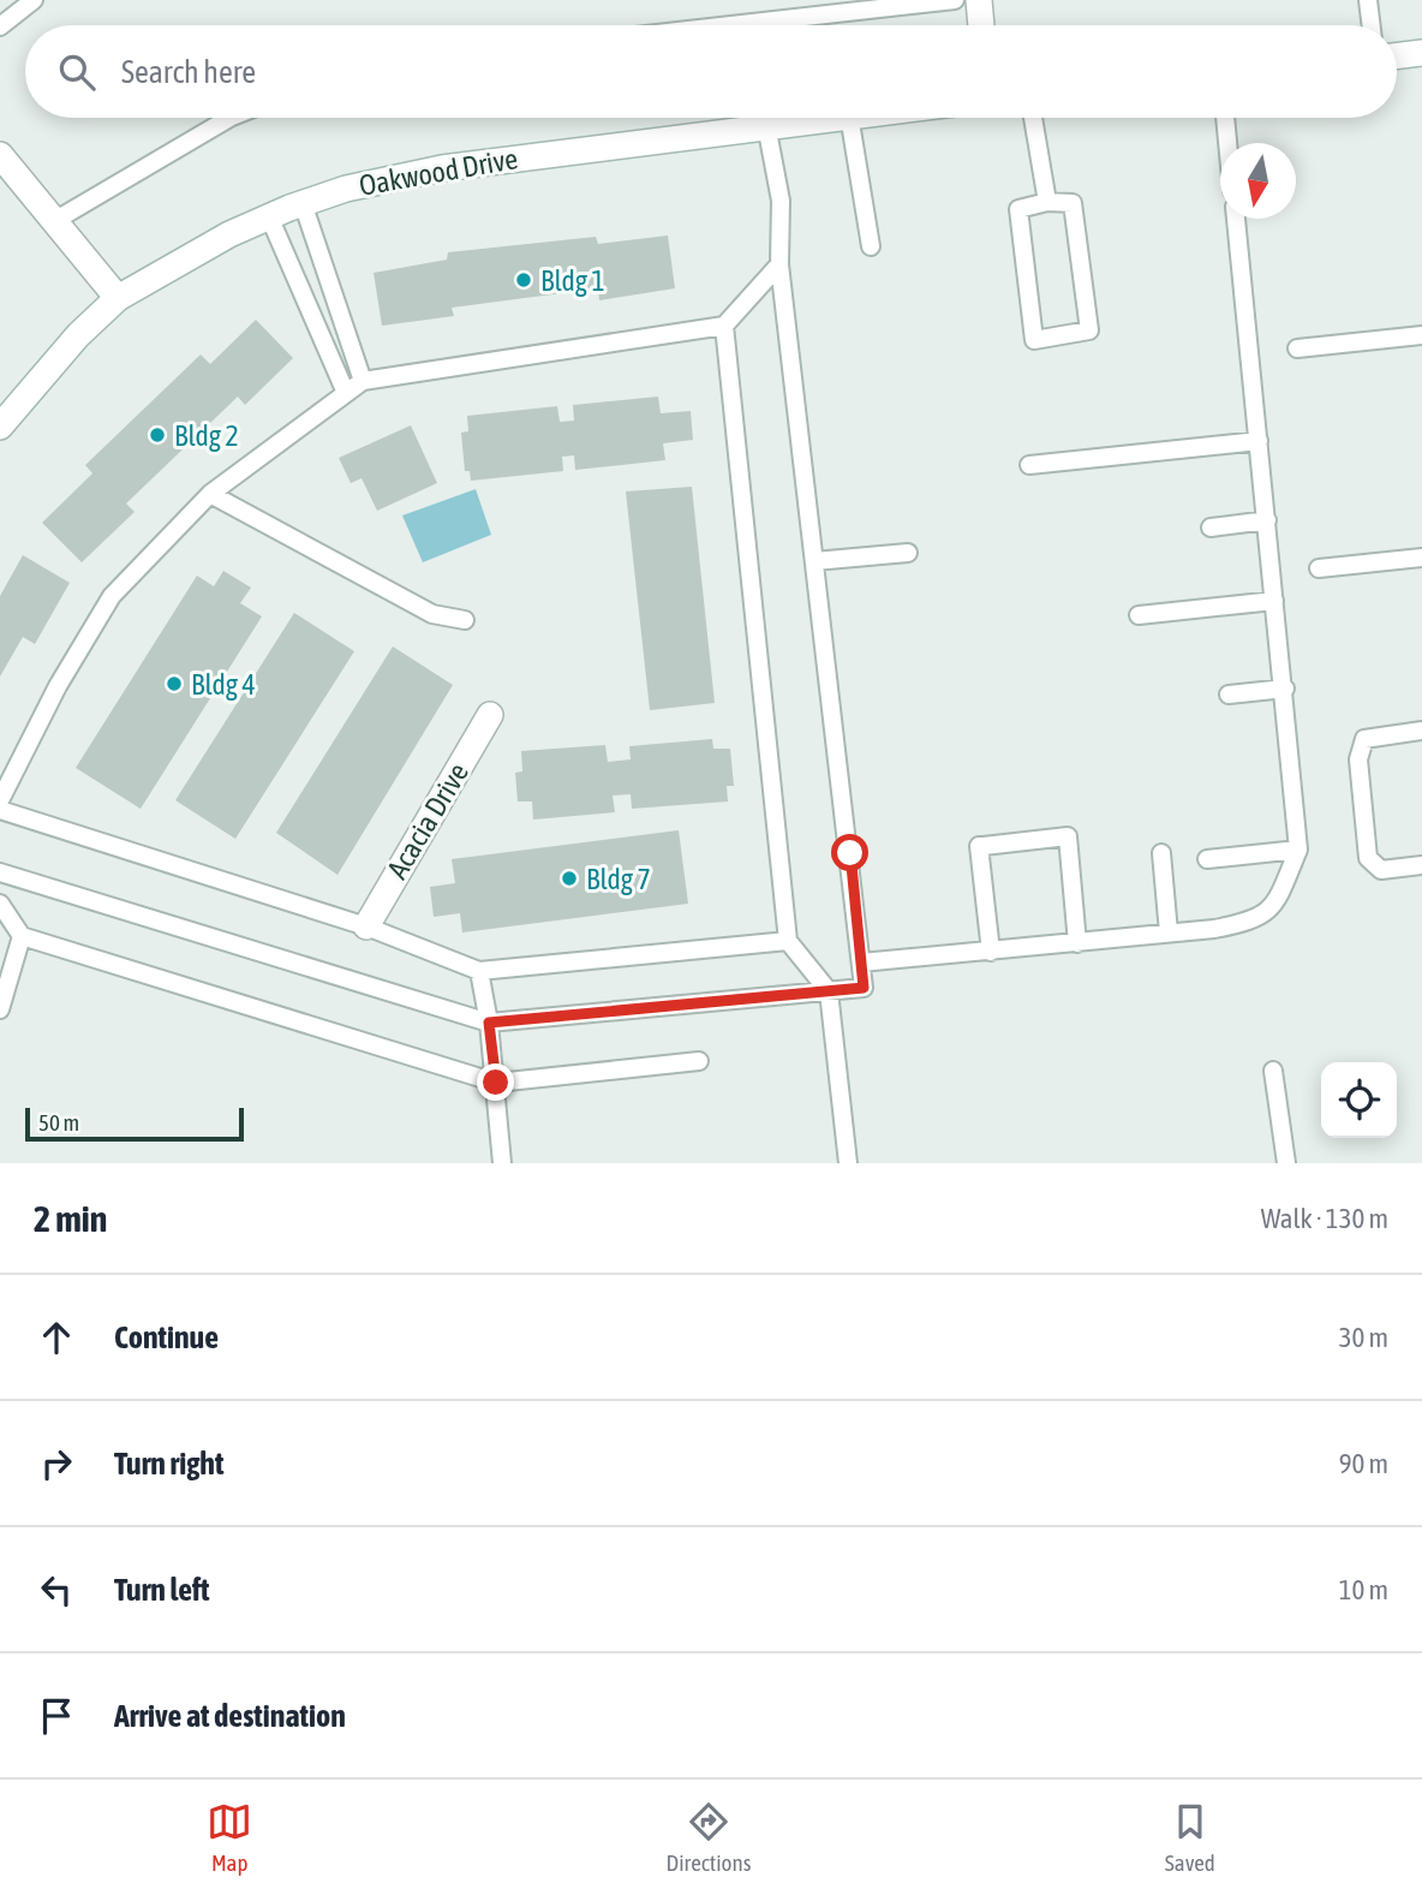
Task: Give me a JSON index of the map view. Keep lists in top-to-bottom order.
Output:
{
  "streets": {
    "street": ["Oakwood Drive", "Acacia Drive"]
  },
  "places": [
    "Bldg 1",
    "Bldg 2",
    "Bldg 4",
    "Bldg 7"
  ],
  "scale_bar": "50 m",
  "north": "bottom",
  "page": {
    "search": "Search here",
    "scale": "50 m",
    "heading": ["2 min", "Walk · 130 m"],
    "list": [
      ["Continue", "30 m"],
      ["Turn right", "90 m"],
      ["Turn left", "10 m"],
      "Arrive at destination"
    ],
    "nav": ["Map", "Directions", "Saved"]
  }
}
